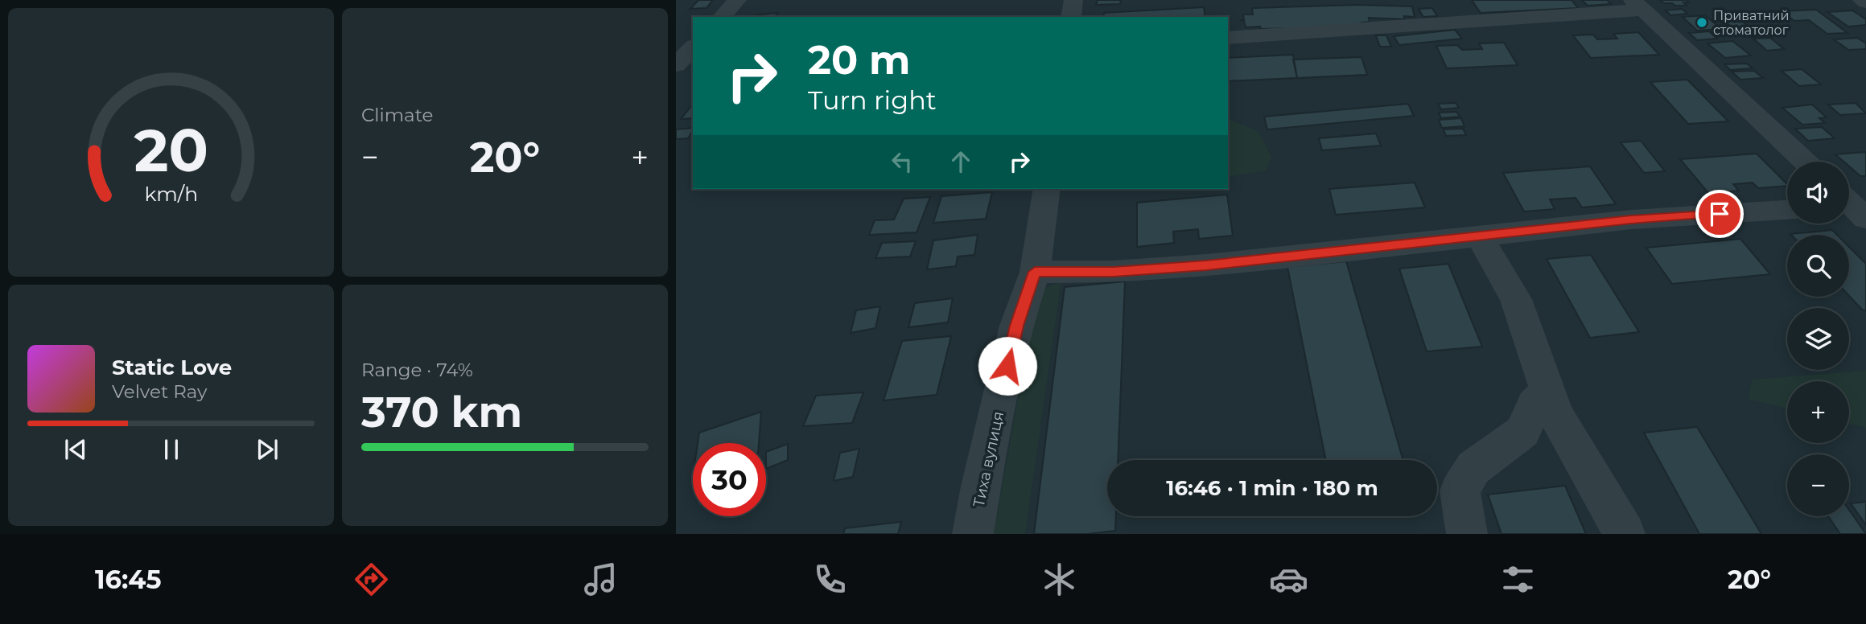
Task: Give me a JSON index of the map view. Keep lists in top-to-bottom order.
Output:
{
  "streets": {
    "street": ["Тиха вулиця"]
  },
  "places": ["Приватний стоматолог"],
  "page": {
    "tile": [
      "Climate",
      ["Range · 74%", "370 km"]
    ],
    "turn": ["20 m", "Turn right"],
    "heat": ["−", "20°", "+"],
    "map_buttons": ["+", "−"],
    "song": ["Static Love", "Velvet Ray"],
    "limit": "30",
    "trip": "16:46 · 1 min · 180 m",
    "tabs": ["16:45", "20°"],
    "gauge": ["20", "km/h"]
  }
}
